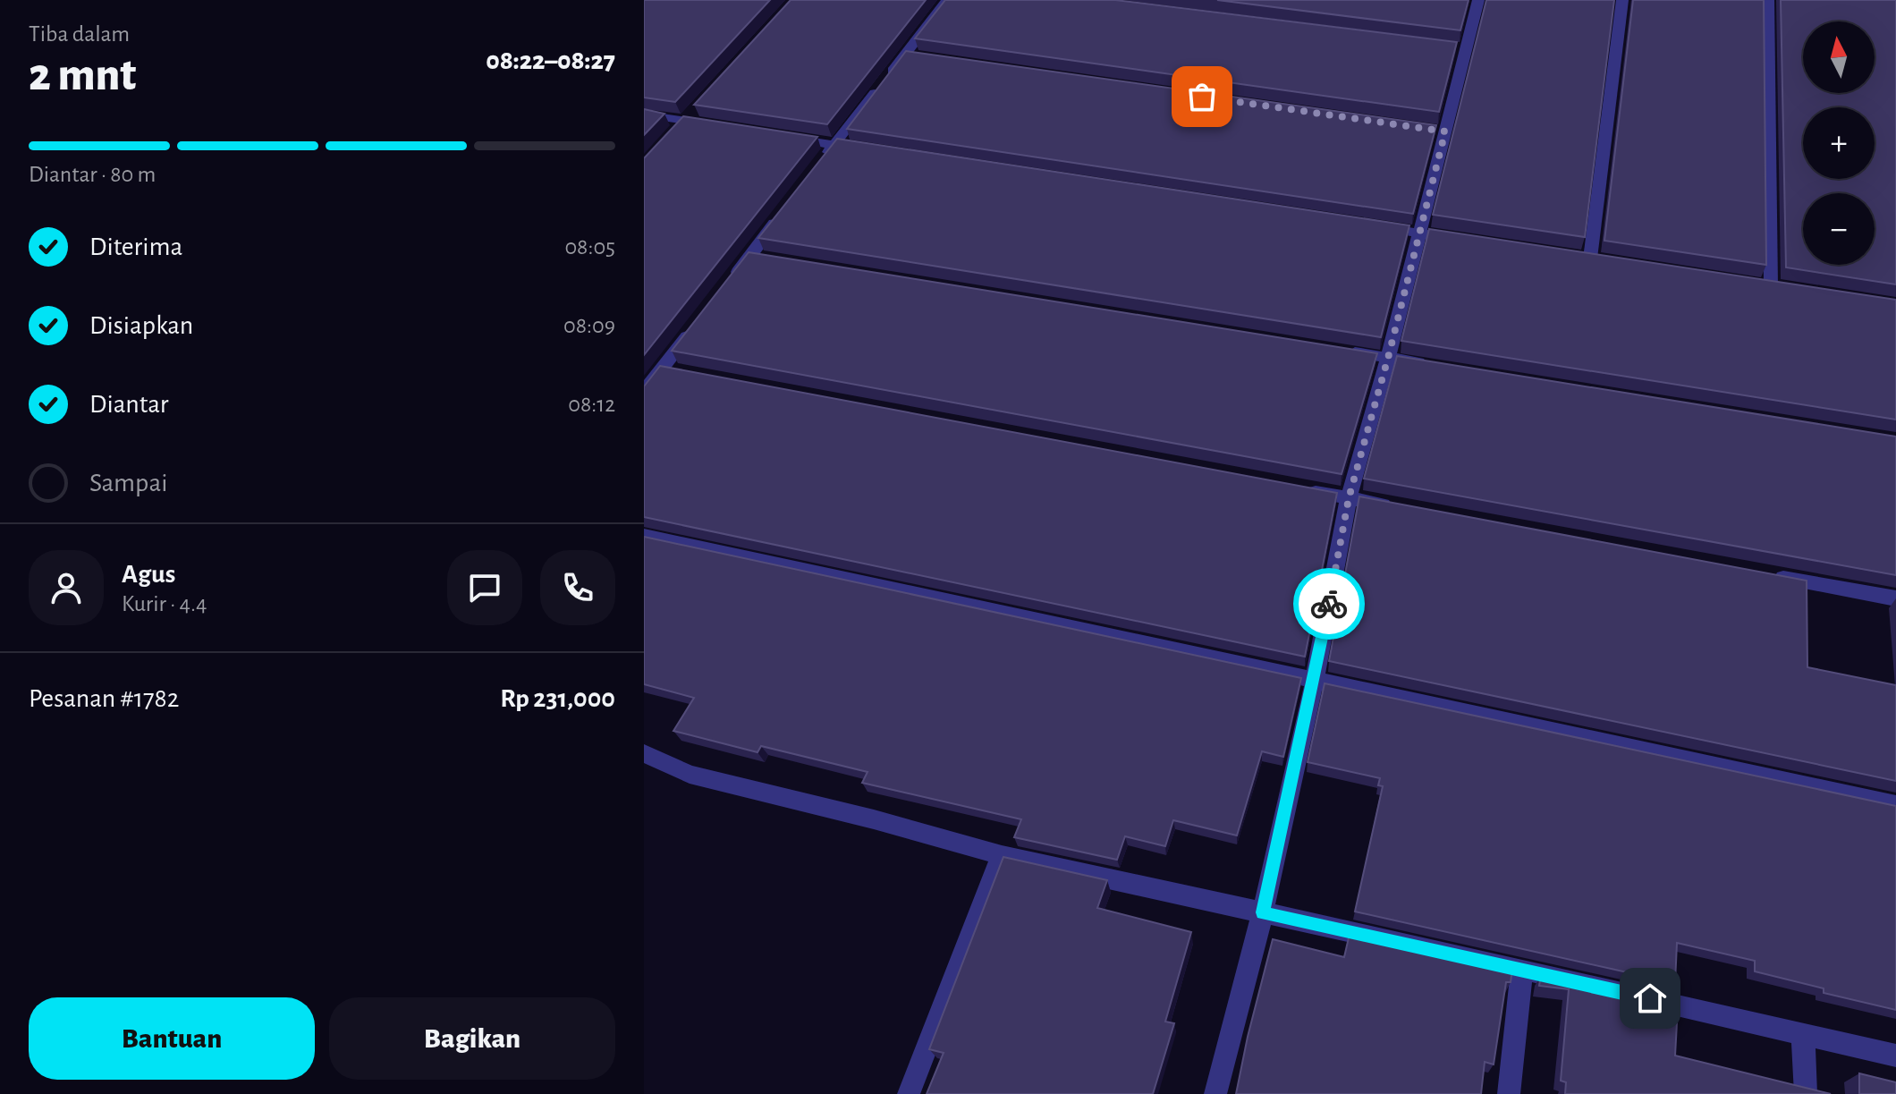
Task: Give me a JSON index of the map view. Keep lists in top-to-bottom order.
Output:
{
  "north": "top",
  "page": {
    "heading": ["2 mnt", "Tiba dalam", "08:22–08:27"],
    "panel": [
      "Agus",
      "Kurir · 4.4",
      "Pesanan #1782",
      "Rp 231,000"
    ],
    "map_buttons": ["+", "−"],
    "bar": "Diantar · 80 m",
    "list": [
      ["Diterima", "08:05"],
      ["Disiapkan", "08:09"],
      ["Diantar", "08:12"],
      "Sampai"
    ],
    "buttons": ["Bantuan", "Bagikan"]
  }
}
